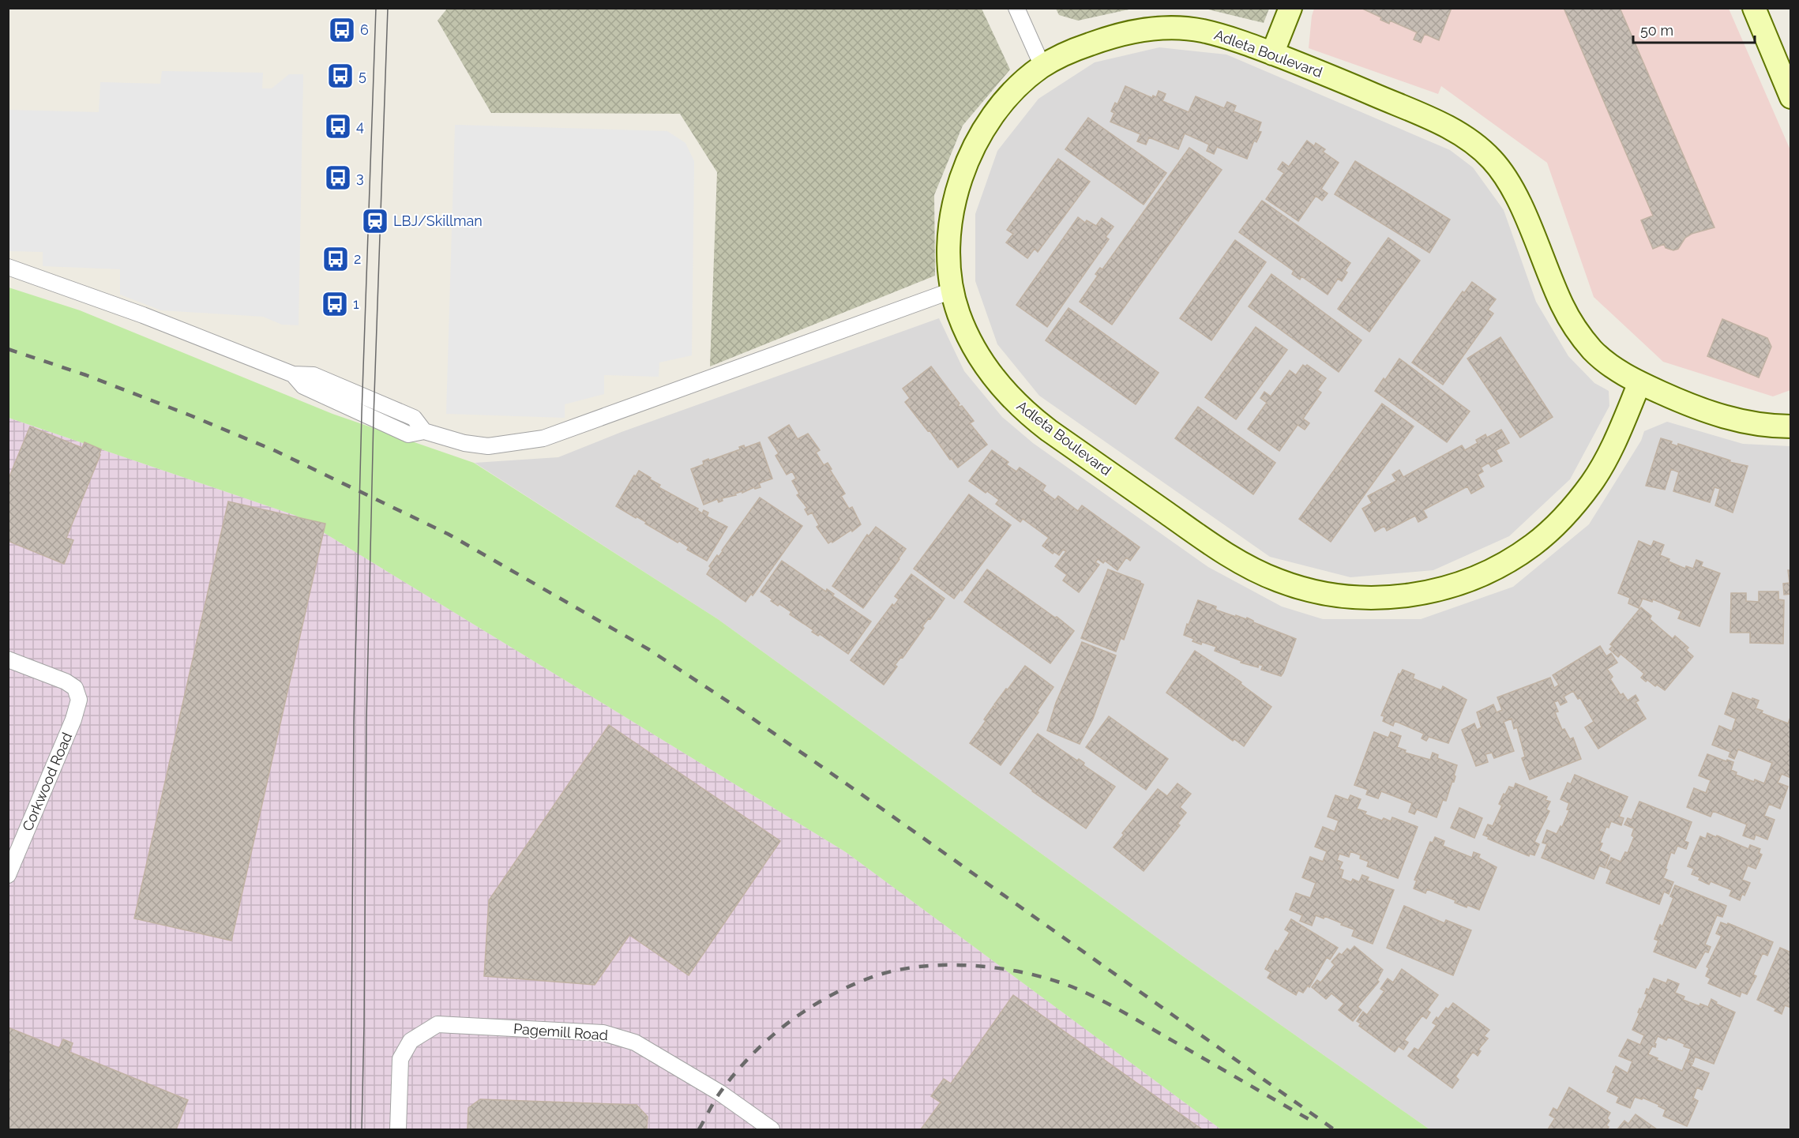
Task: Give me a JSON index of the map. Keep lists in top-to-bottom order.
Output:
{
  "streets": {
    "street": ["Adleta Boulevard", "Corkwood Road", "Pagemill Road"]
  },
  "places": {
    "bus stop": [
      "6",
      "5",
      "4",
      "3",
      "2",
      "1"
    ],
    "station": ["LBJ/Skillman"]
  },
  "scale_bar": "50 m"
}
